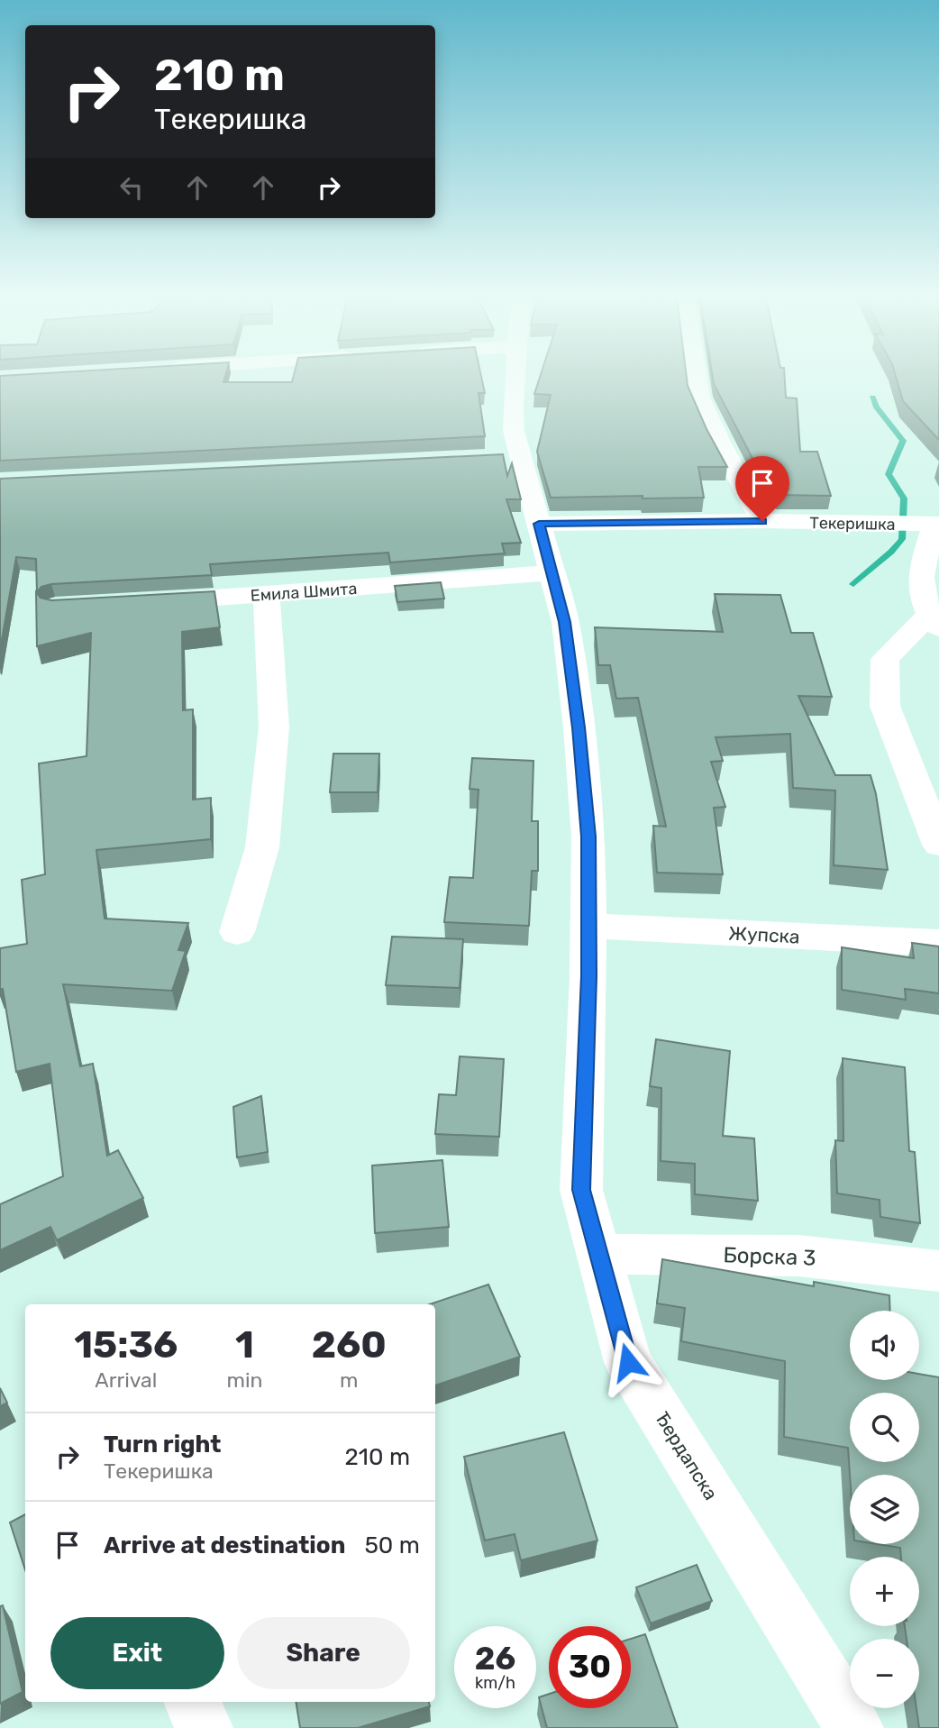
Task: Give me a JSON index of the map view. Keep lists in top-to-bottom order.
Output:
{
  "streets": {
    "street": [
      "Текеришка",
      "Емила Шмита",
      "Жупска",
      "Борска 3",
      "Ђердапска"
    ]
  },
  "crossings": [
    ["Текеришка", "Ђердапска"],
    ["Емила Шмита", "Ђердапска"],
    ["Жупска", "Ђердапска"],
    ["Борска 3", "Ђердапска"]
  ],
  "page": {
    "turn": ["210 m", "Текеришка"],
    "eta": [
      "15:36",
      "Arrival",
      "1",
      "min",
      "260",
      "m"
    ],
    "map_buttons": ["+", "−"],
    "list": [
      {
        "name": "Turn right",
        "note": "Текеришка",
        "value": "210 m"
      },
      {
        "name": "Arrive at destination",
        "value": "50 m"
      }
    ],
    "buttons": ["Exit", "Share"],
    "speed": "26 km/h",
    "limit": "30"
  }
}
